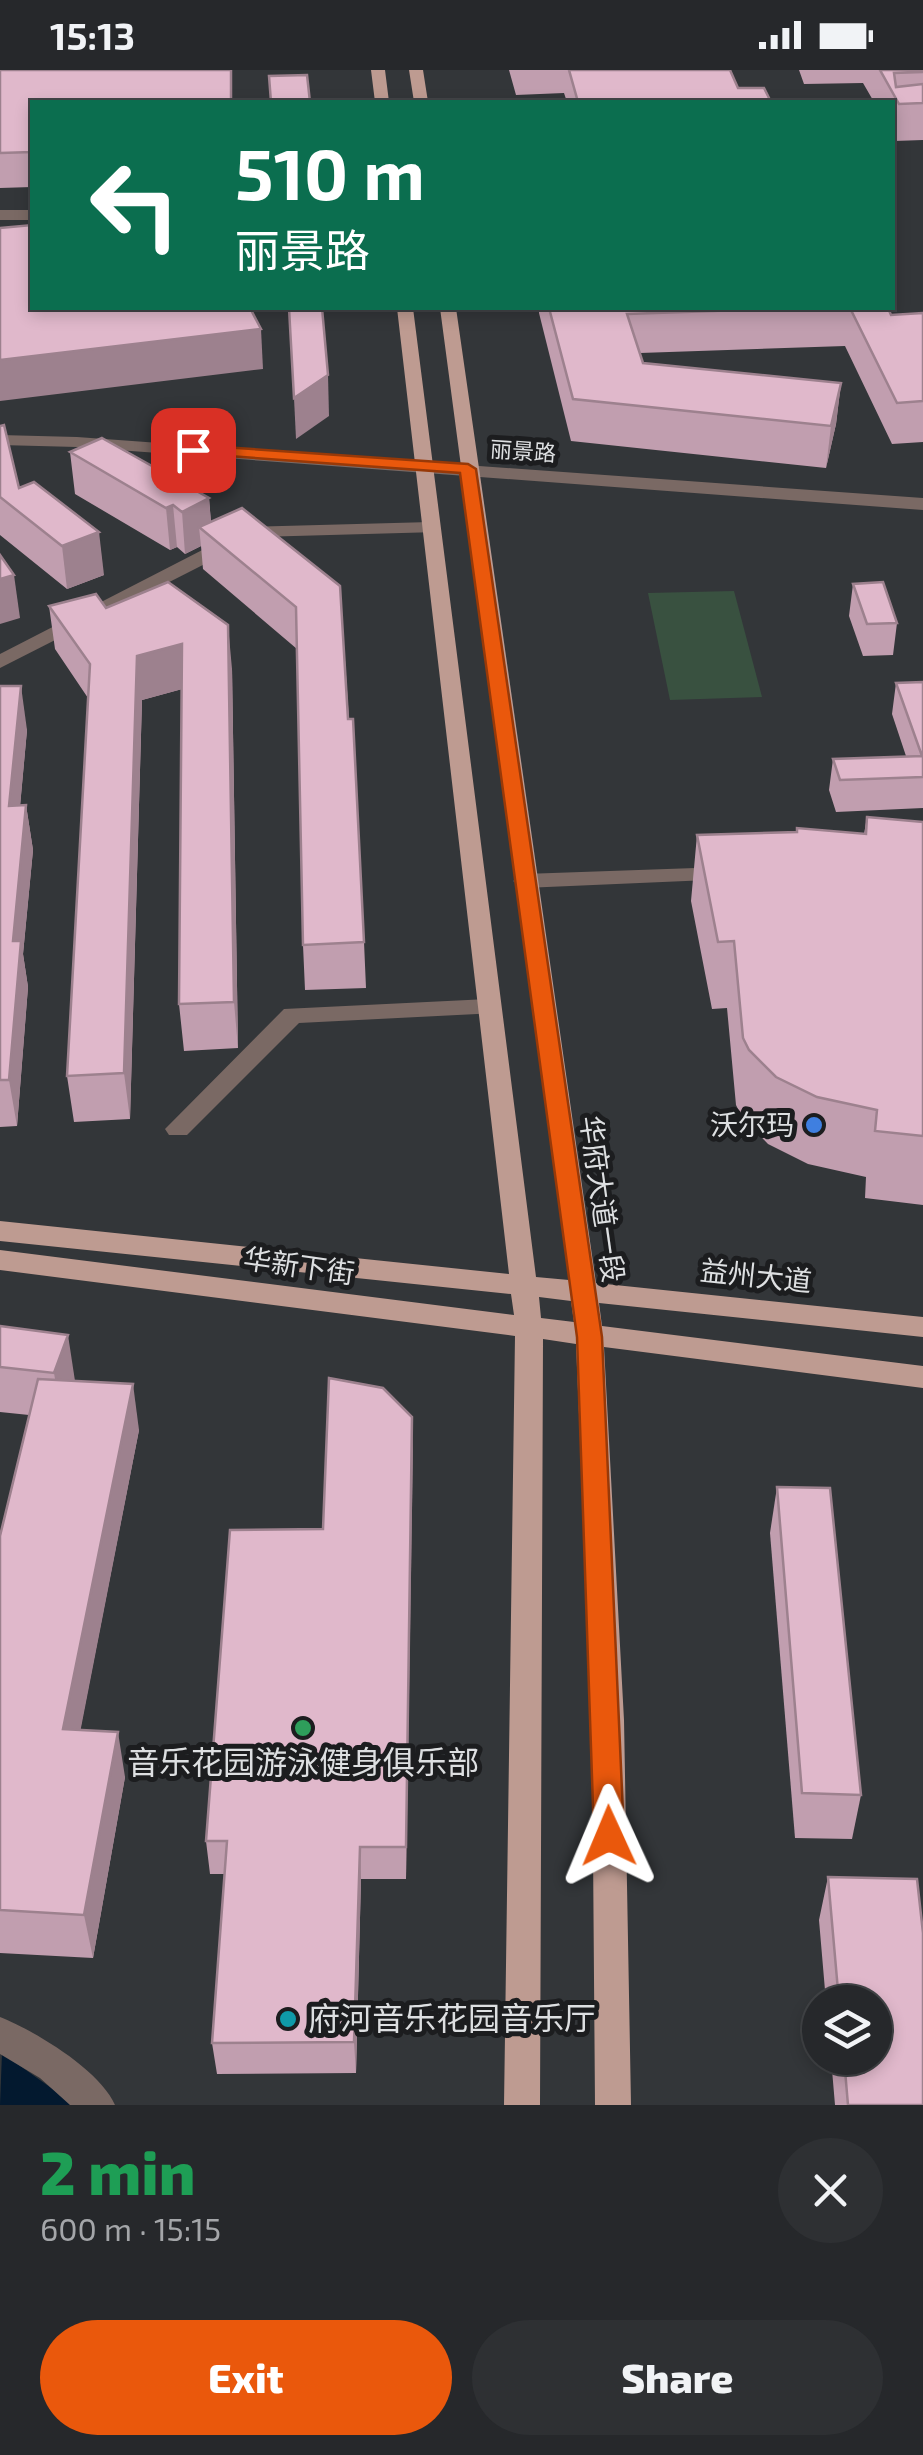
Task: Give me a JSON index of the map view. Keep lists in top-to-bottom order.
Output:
{
  "streets": {
    "main road": ["华府大道一段", "华新下街", "益州大道"],
    "street": ["丽景路"]
  },
  "crossings": [
    ["丽景路", "华府大道一段"],
    ["华府大道一段", "华新下街"],
    ["华府大道一段", "益州大道"]
  ],
  "places": ["沃尔玛", "音乐花园游泳健身俱乐部", "府河音乐花园音乐厅"],
  "page": {
    "status": "15:13",
    "turn": ["510 m", "丽景路"],
    "heading": ["2 min", "600 m · 15:15"],
    "buttons": ["Exit", "Share"]
  }
}
